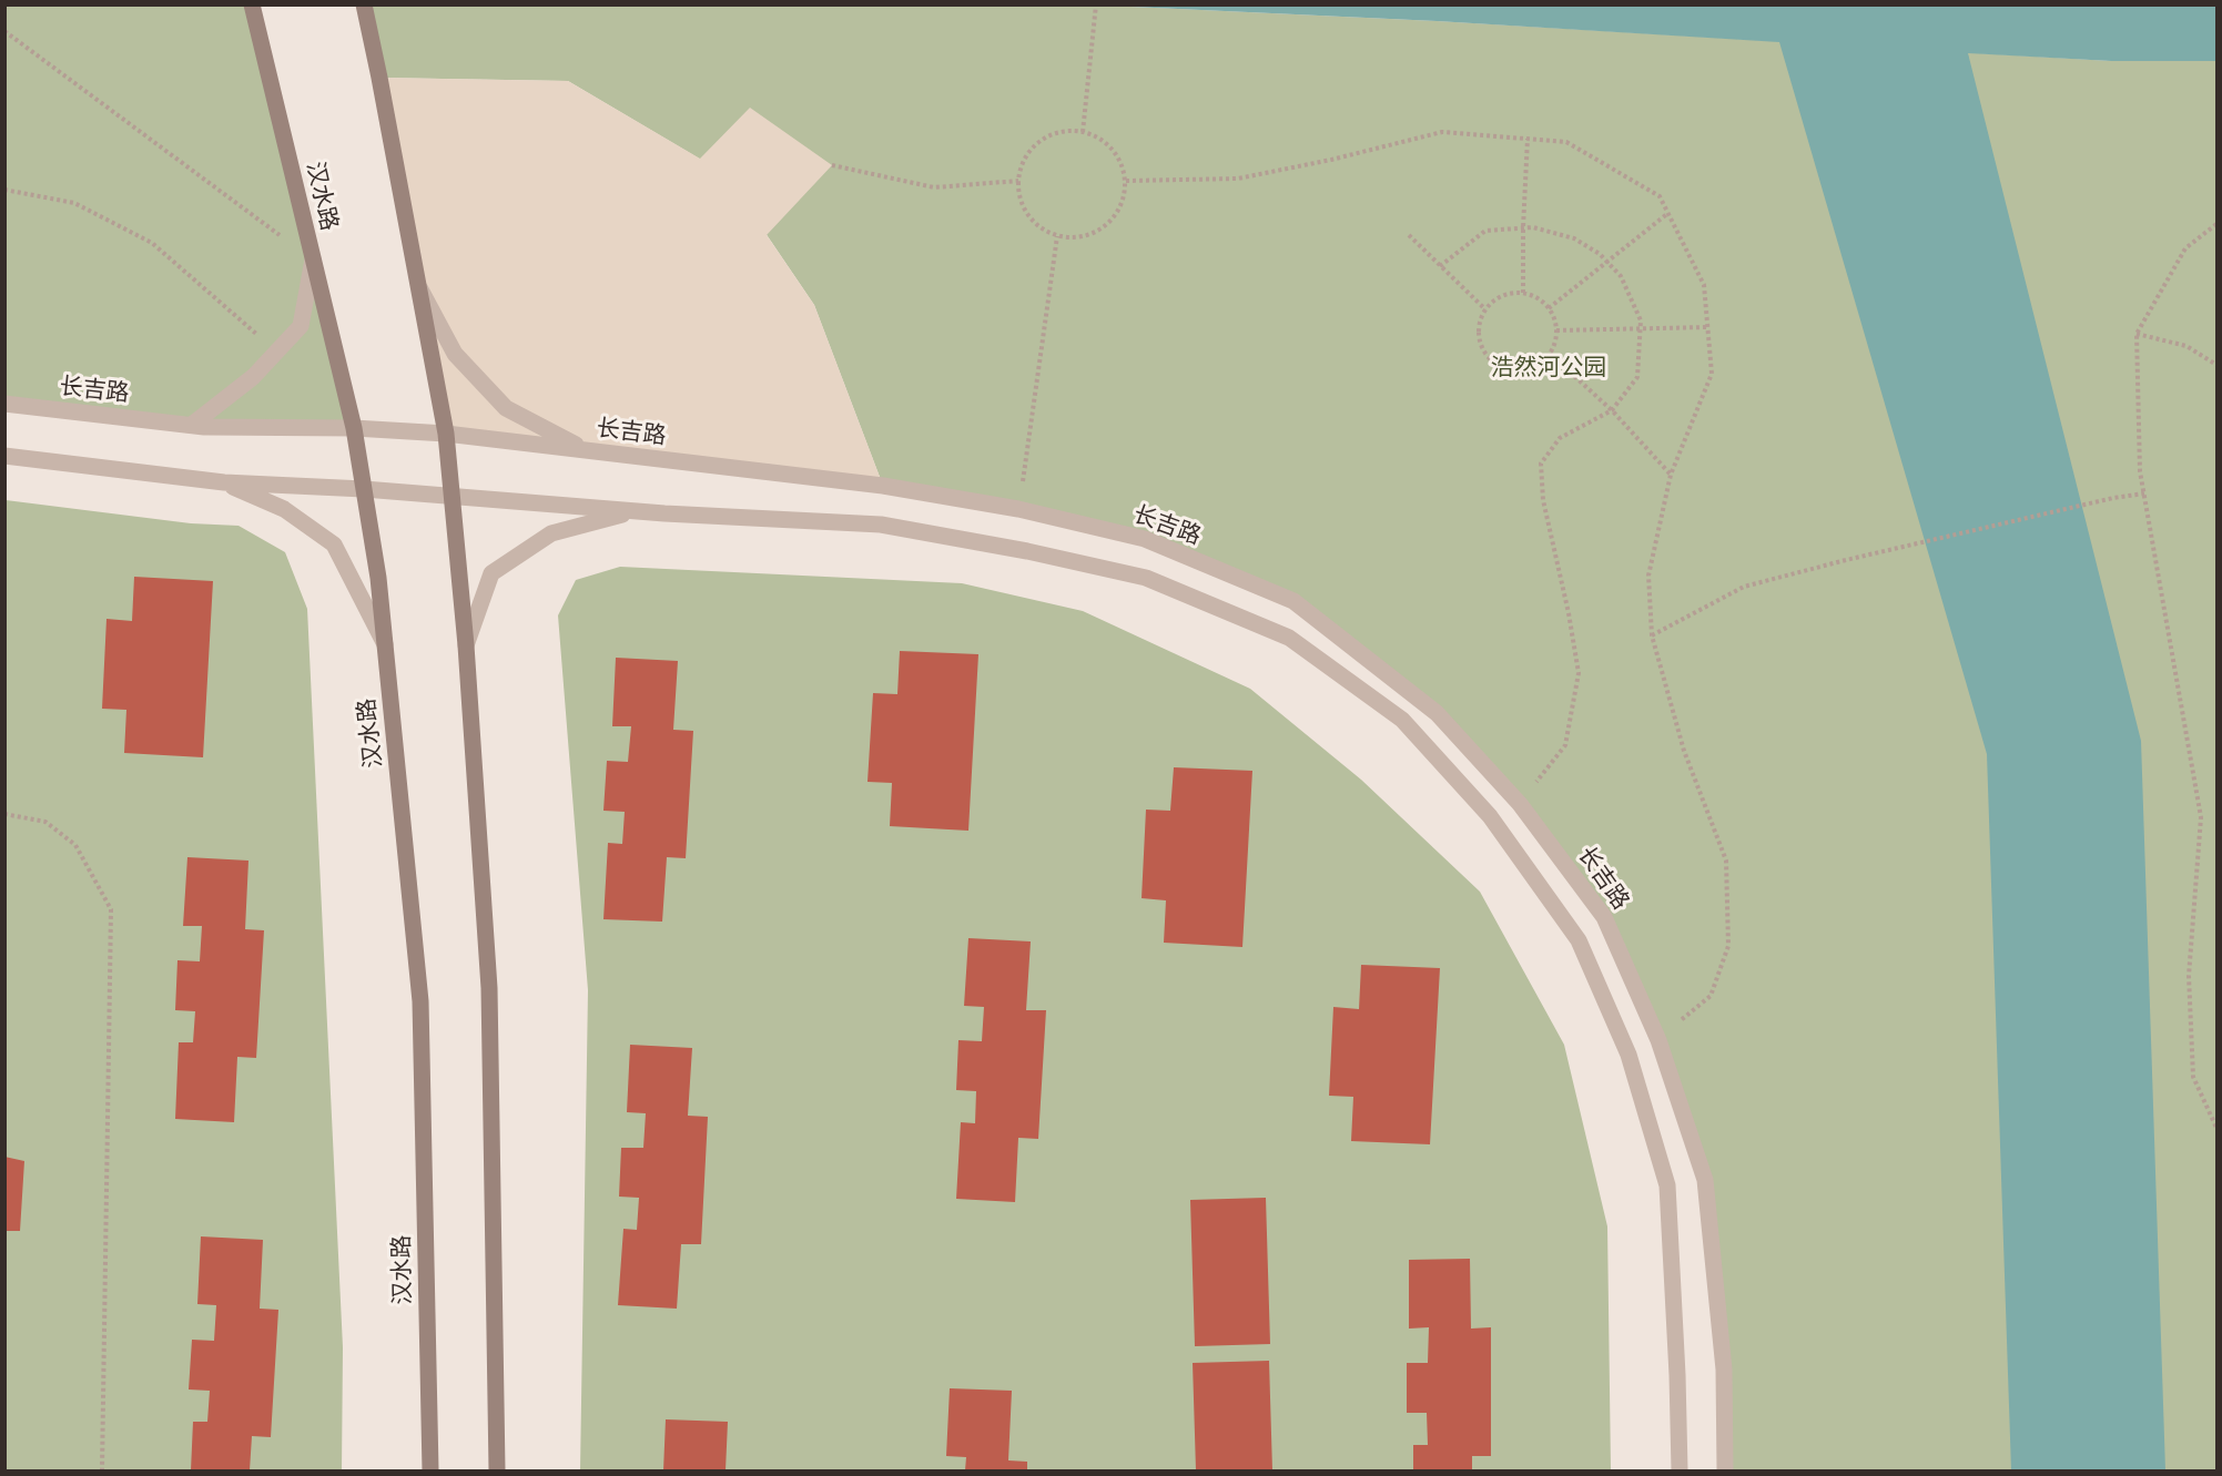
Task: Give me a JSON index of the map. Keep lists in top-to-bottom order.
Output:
{
  "streets": {
    "main road": ["汉水路"],
    "street": ["长吉路"]
  },
  "crossings": [
    ["汉水路", "长吉路"]
  ],
  "parks": ["浩然河公园"]
}
